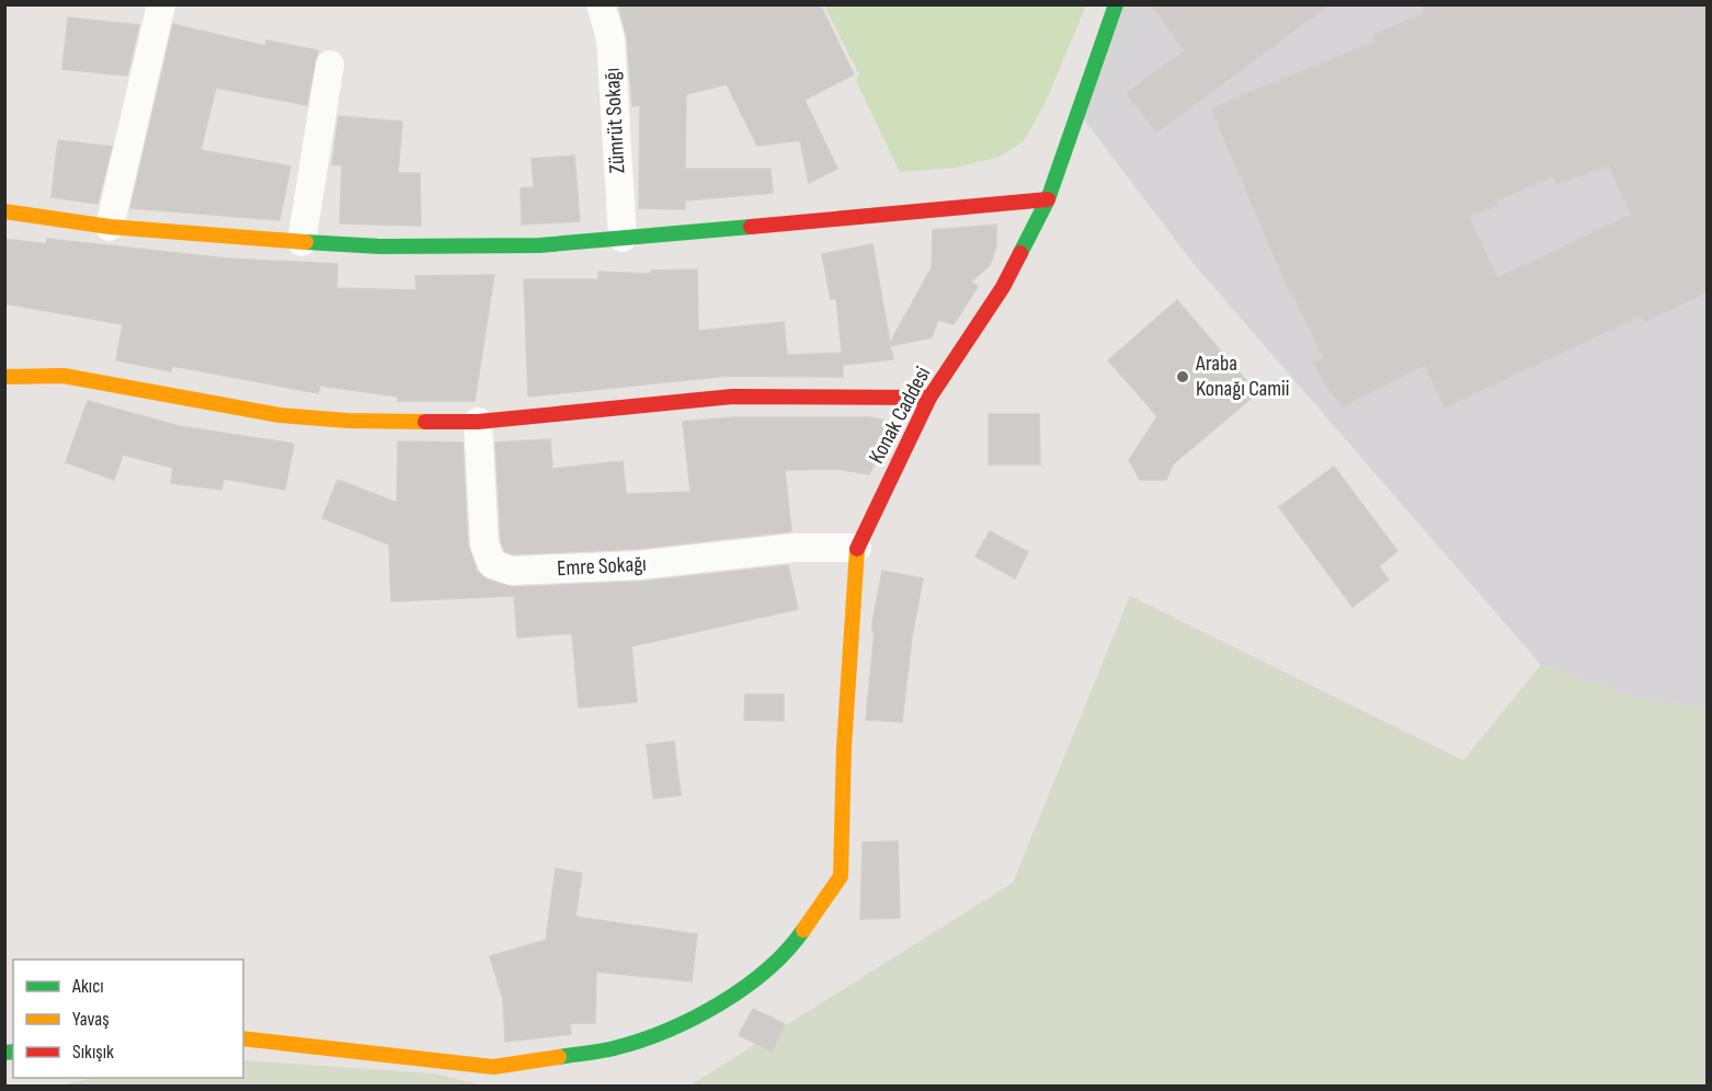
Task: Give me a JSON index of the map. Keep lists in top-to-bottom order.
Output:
{
  "streets": {
    "street": ["Zümrüt Sokağı", "Konak Caddesi", "Emre Sokağı"]
  },
  "crossings": [
    ["Konak Caddesi", "Emre Sokağı"]
  ],
  "places": ["Araba Konağı Camii"],
  "legend": ["Akıcı", "Yavaş", "Sıkışık"]
}
